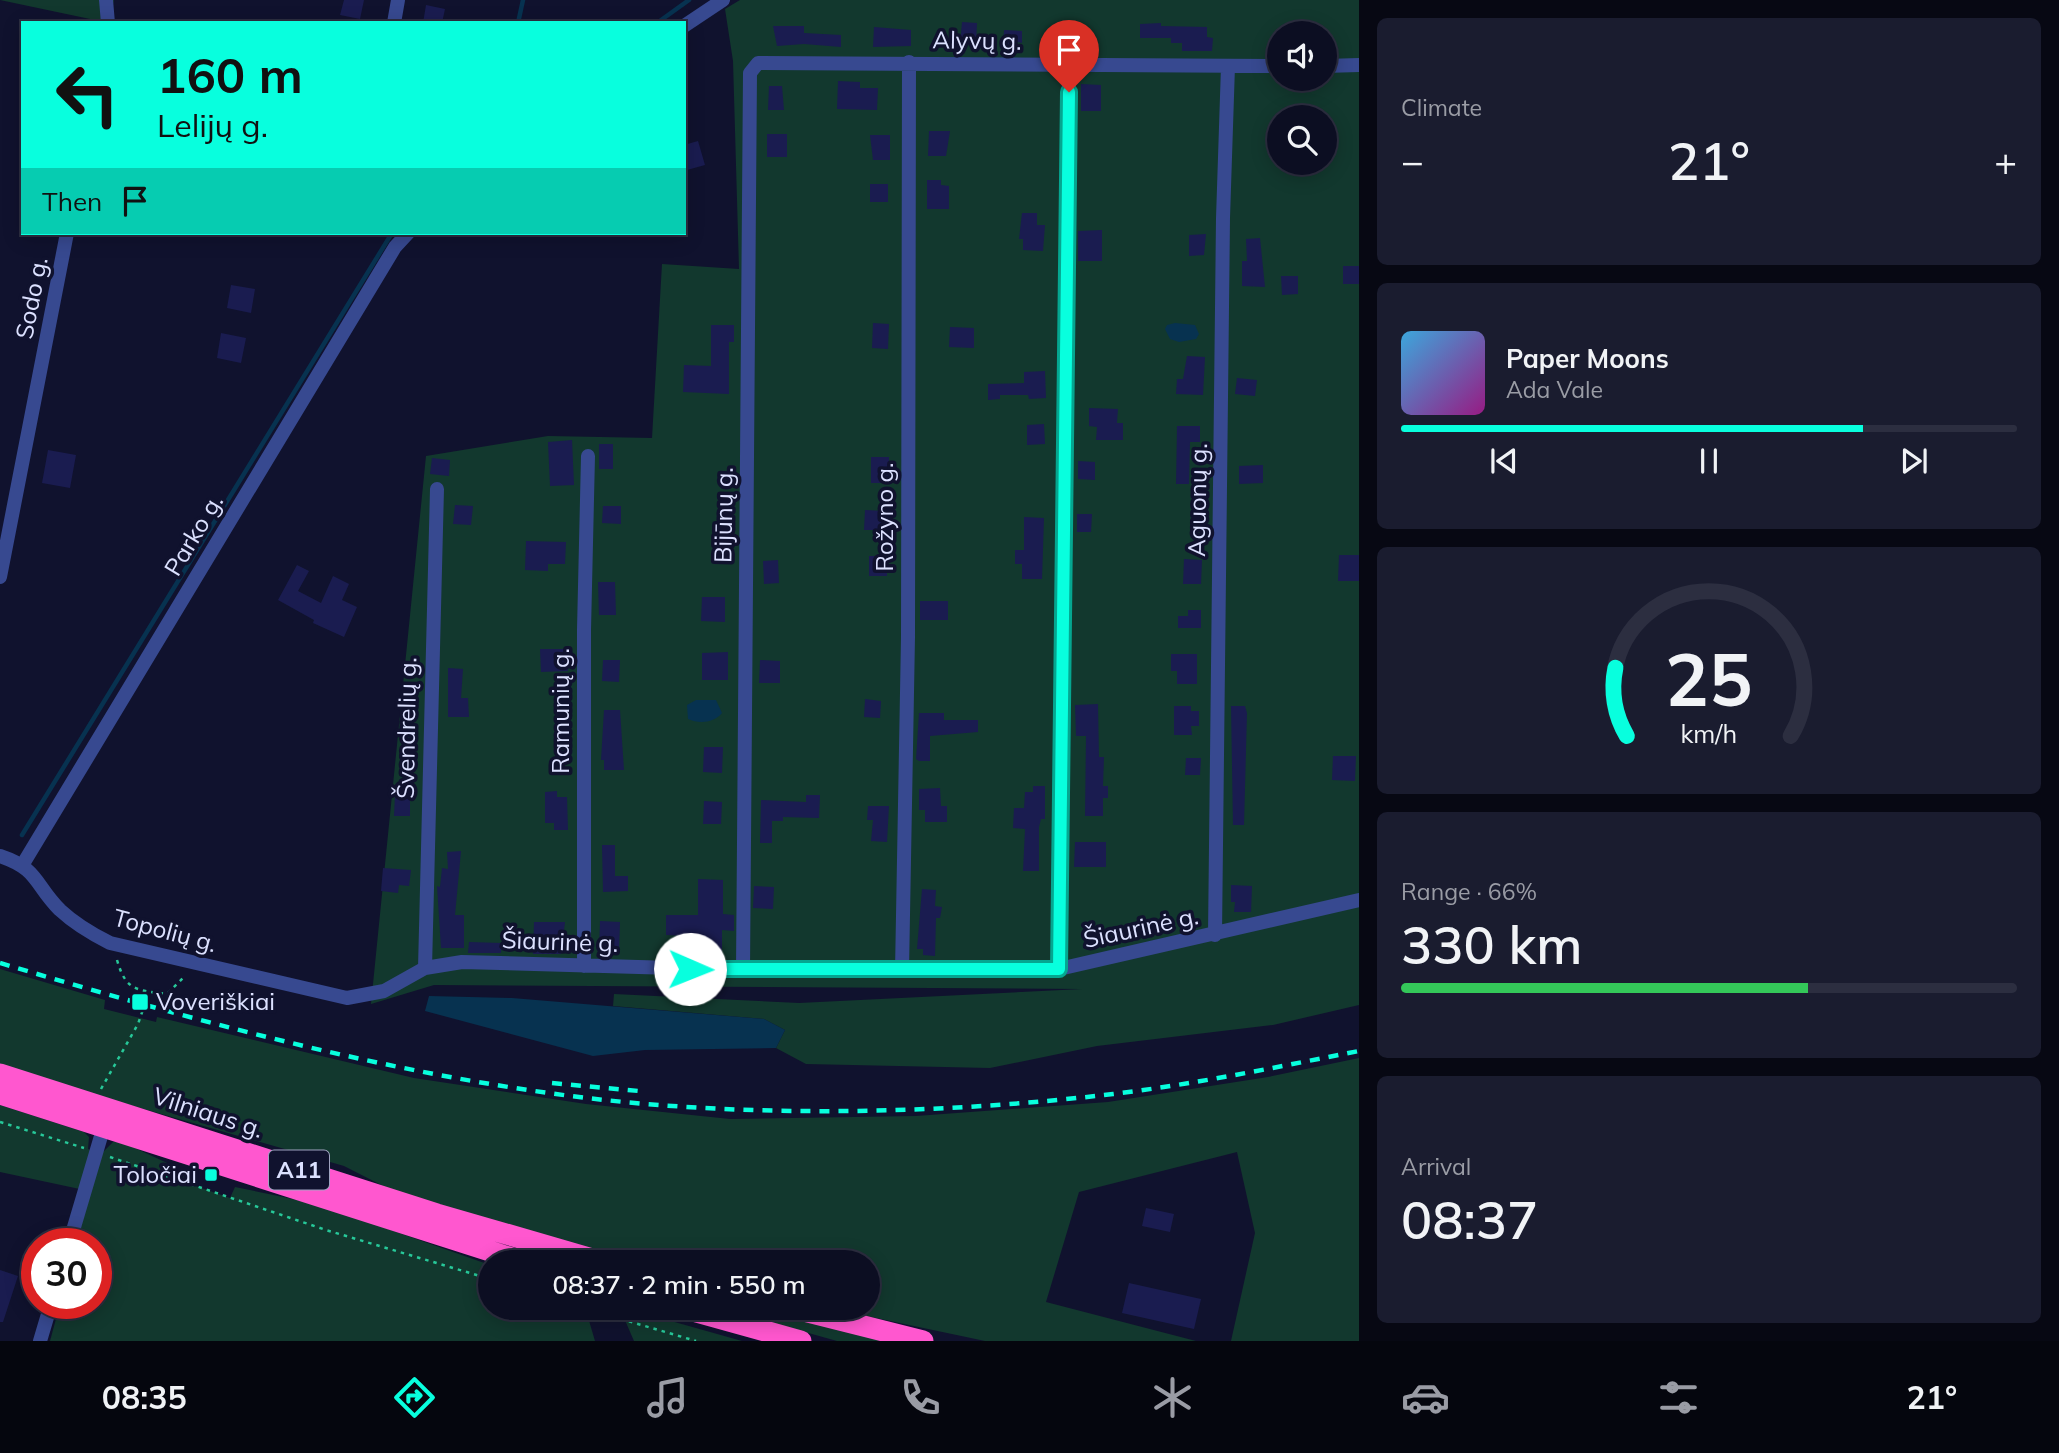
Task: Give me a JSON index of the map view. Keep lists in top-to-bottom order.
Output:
{
  "streets": {
    "highway": ["Vilniaus g.", "A11"],
    "street": [
      "Alyvų g.",
      "Sodo g.",
      "Aguonų g.",
      "Bijūnų g.",
      "Rožyno g.",
      "Parko g.",
      "Ramunių g.",
      "Švendrelių g.",
      "Šiaurinė g.",
      "Topolių g."
    ]
  },
  "crossings": [
    ["Alyvų g.", "Aguonų g."],
    ["Alyvų g.", "Bijūnų g."],
    ["Alyvų g.", "Rožyno g."],
    ["Aguonų g.", "Šiaurinė g."],
    ["Bijūnų g.", "Šiaurinė g."],
    ["Rožyno g.", "Šiaurinė g."],
    ["Parko g.", "Topolių g."],
    ["Ramunių g.", "Šiaurinė g."],
    ["Švendrelių g.", "Šiaurinė g."],
    ["Šiaurinė g.", "Topolių g."]
  ],
  "places": {
    "transit": ["Voveriškiai", "Toločiai"]
  },
  "page": {
    "tile": [
      "Climate",
      ["Range · 66%", "330 km"],
      ["Arrival", "08:37"]
    ],
    "turn": ["160 m", "Lelijų g."],
    "heat": ["−", "21°", "+"],
    "then": "Then",
    "song": ["Paper Moons", "Ada Vale"],
    "limit": "30",
    "trip": "08:37 · 2 min · 550 m",
    "tabs": ["08:35", "21°"],
    "gauge": ["25", "km/h"]
  }
}
